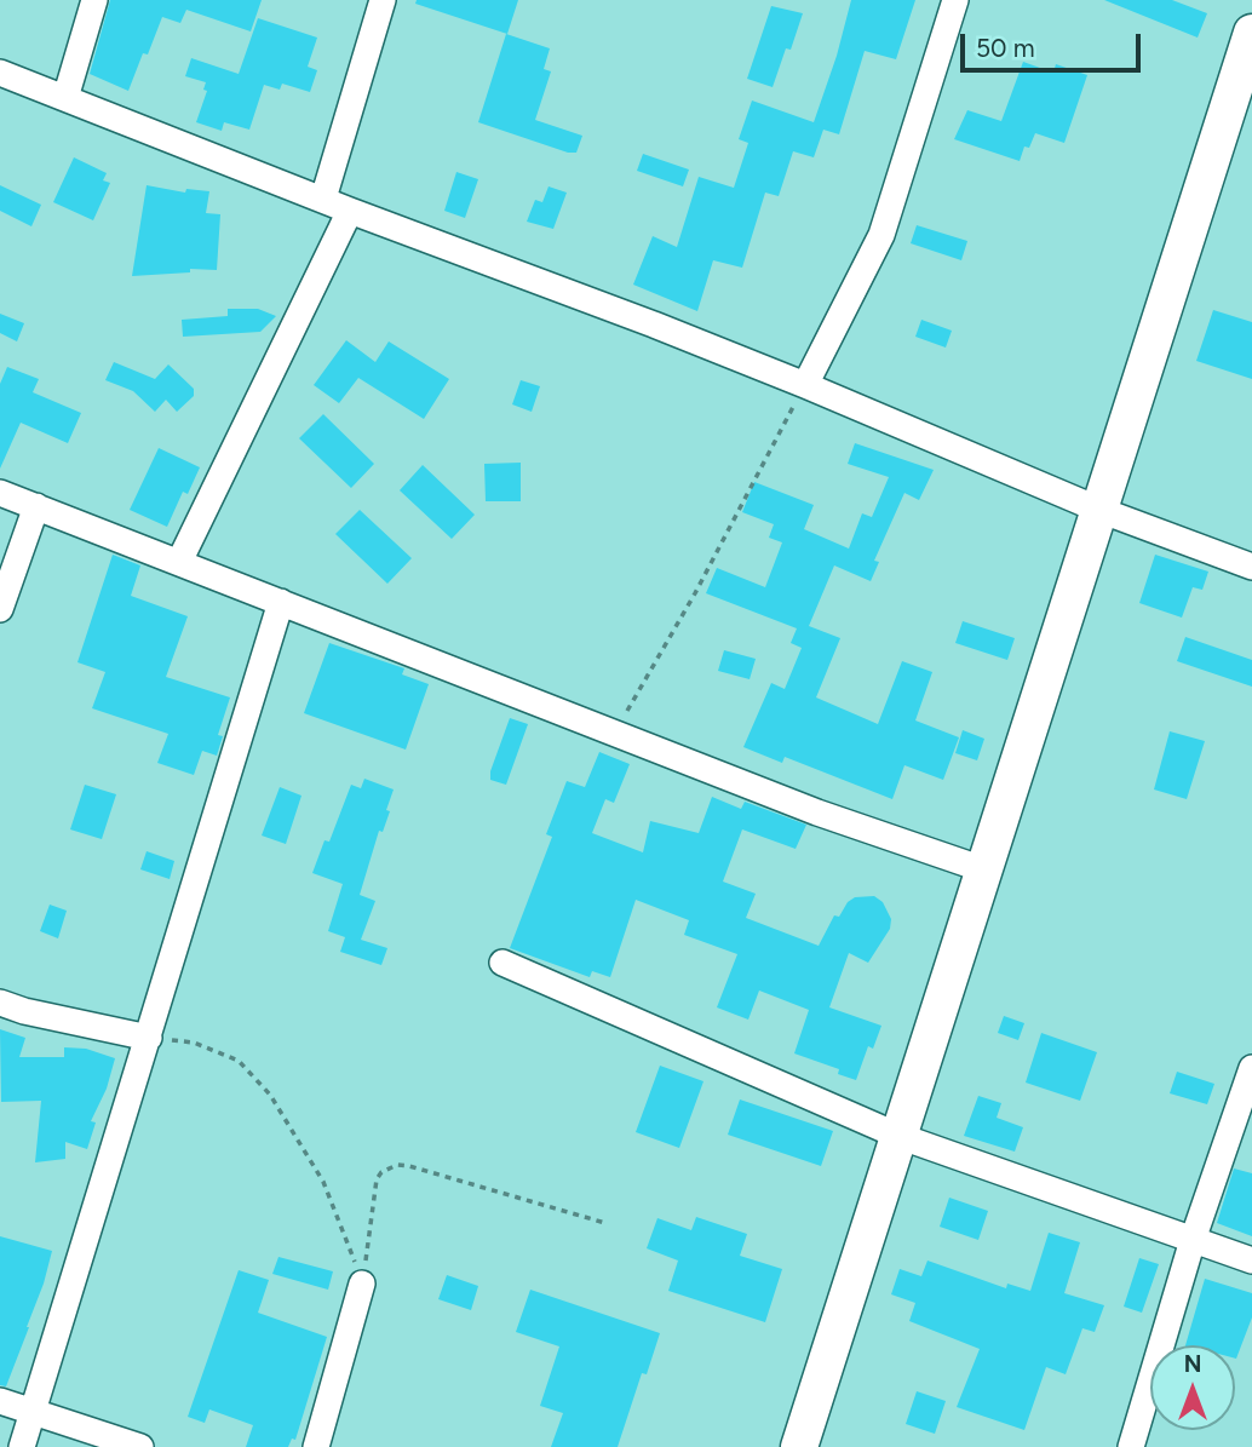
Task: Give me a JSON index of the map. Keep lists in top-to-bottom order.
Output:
{
  "scale_bar": "50 m",
  "north": "top"
}
